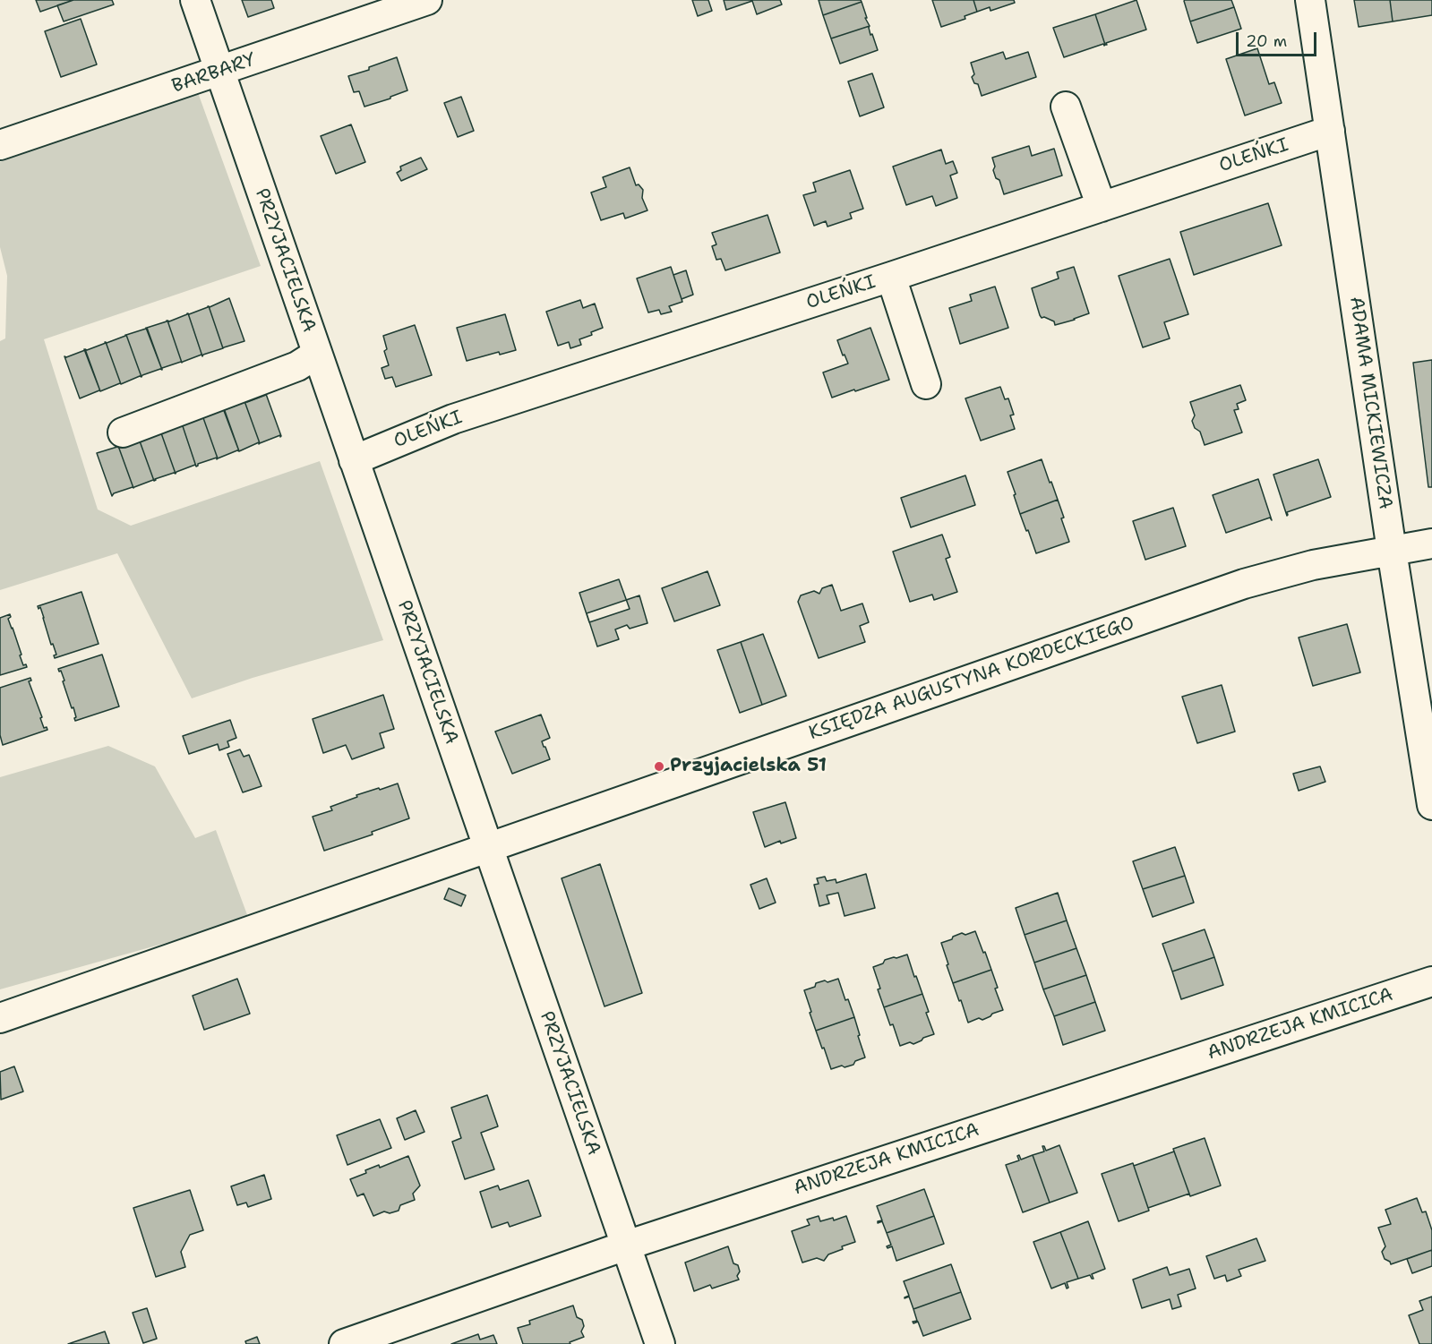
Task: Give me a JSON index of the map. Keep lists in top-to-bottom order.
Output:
{
  "streets": {
    "street": [
      "BARBARY",
      "OLEŃKI",
      "PRZYJACIELSKA",
      "ADAMA MICKIEWICZA",
      "KSIĘDZA AUGUSTYNA KORDECKIEGO",
      "ANDRZEJA KMICICA"
    ]
  },
  "crossings": [
    ["BARBARY", "PRZYJACIELSKA"],
    ["OLEŃKI", "PRZYJACIELSKA"],
    ["OLEŃKI", "ADAMA MICKIEWICZA"],
    ["PRZYJACIELSKA", "KSIĘDZA AUGUSTYNA KORDECKIEGO"],
    ["PRZYJACIELSKA", "ANDRZEJA KMICICA"],
    ["ADAMA MICKIEWICZA", "KSIĘDZA AUGUSTYNA KORDECKIEGO"]
  ],
  "places": ["Przyjacielska 51"],
  "scale_bar": "20 m"
}
